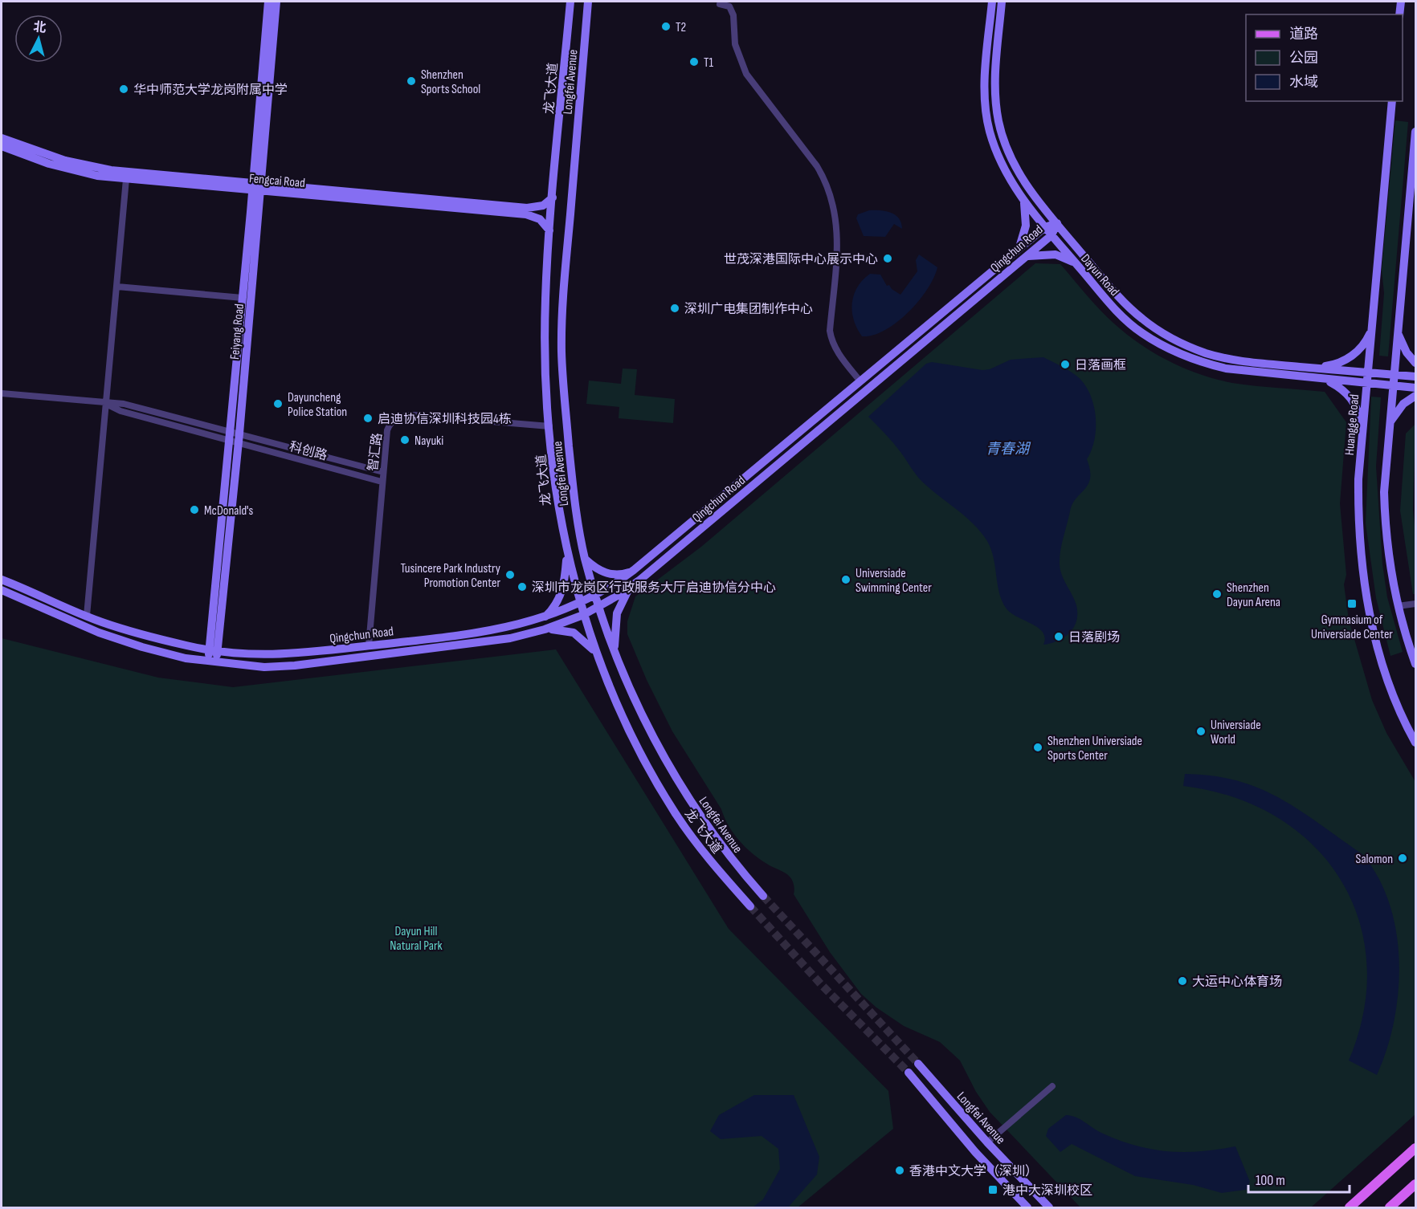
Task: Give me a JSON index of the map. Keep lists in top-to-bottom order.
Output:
{
  "streets": {
    "street": [
      "Longfei Avenue",
      "龙飞大道",
      "Fengcai Road",
      "Qingchun Road",
      "Dayun Road",
      "Feiyang Road",
      "Huangge Road",
      "科创路",
      "智汇路"
    ]
  },
  "crossings": [
    ["Longfei Avenue", "Qingchun Road"],
    ["龙飞大道", "Fengcai Road"],
    ["龙飞大道", "Qingchun Road"],
    ["龙飞大道", "智汇路"],
    ["Fengcai Road", "Feiyang Road"],
    ["Qingchun Road", "Dayun Road"],
    ["Qingchun Road", "Feiyang Road"],
    ["Qingchun Road", "智汇路"],
    ["Dayun Road", "Huangge Road"],
    ["Feiyang Road", "科创路"],
    ["科创路", "智汇路"]
  ],
  "water": ["青春湖"],
  "parks": ["Dayun Hill Natural Park"],
  "places": {
    "other": [
      "T2",
      "T1",
      "Shenzhen Sports School",
      "华中师范大学龙岗附属中学",
      "世茂深港国际中心展示中心",
      "深圳广电集团制作中心",
      "日落画框",
      "Dayuncheng Police Station",
      "启迪协信深圳科技园4栋",
      "Nayuki",
      "McDonald's",
      "Tusincere Park Industry Promotion Center",
      "Universiade Swimming Center",
      "深圳市龙岗区行政服务大厅启迪协信分中心",
      "Shenzhen Dayun Arena",
      "日落剧场",
      "Universiade World",
      "Shenzhen Universiade Sports Center",
      "Salomon",
      "大运中心体育场",
      "香港中文大学（深圳）"
    ],
    "transit": ["Gymnasium of Universiade Center", "港中大深圳校区"]
  },
  "legend": ["道路", "公园", "水域"],
  "scale_bar": "100 m",
  "north": "top"
}
